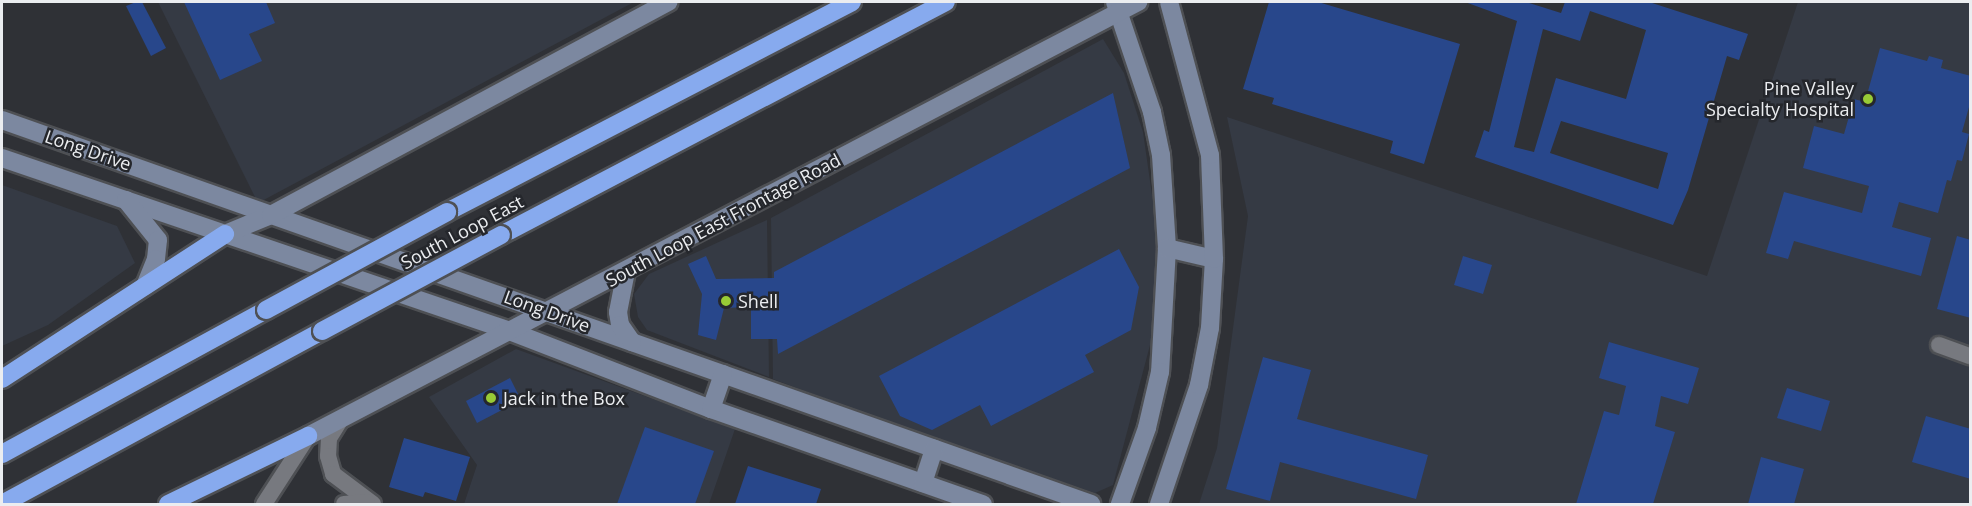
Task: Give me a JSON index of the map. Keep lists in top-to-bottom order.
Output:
{
  "streets": {
    "highway": ["South Loop East"],
    "main road": ["Long Drive", "South Loop East Frontage Road"]
  },
  "crossings": [
    ["Long Drive", "South Loop East Frontage Road"]
  ],
  "places": ["Pine Valley Specialty Hospital", "Shell", "Jack in the Box"]
}
